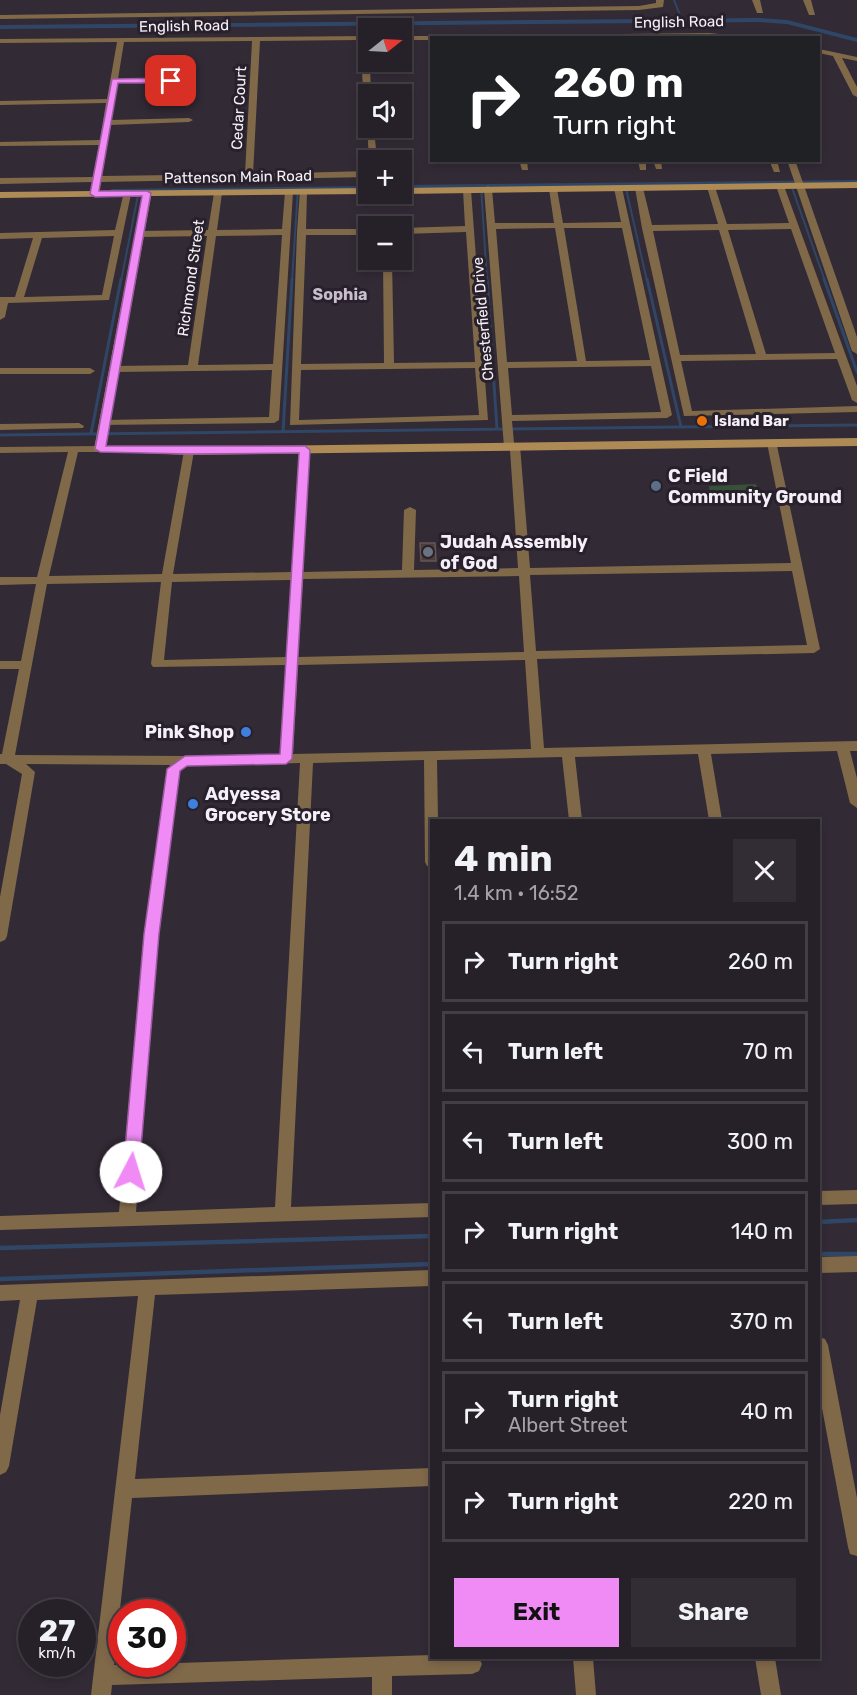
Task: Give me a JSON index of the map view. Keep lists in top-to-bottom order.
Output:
{
  "streets": {
    "street": [
      "English Road",
      "Cedar Court",
      "Pattenson Main Road",
      "Richmond Street",
      "Chesterfield Drive"
    ]
  },
  "crossings": [
    ["English Road", "Cedar Court"],
    ["Pattenson Main Road", "Richmond Street"]
  ],
  "districts": ["Sophia"],
  "places": [
    "Island Bar",
    "C Field Community Ground",
    "Judah Assembly of God",
    "Pink Shop",
    "Adyessa Grocery Store"
  ],
  "north": "right",
  "page": {
    "map_buttons": ["+", "−"],
    "turn": ["260 m", "Turn right"],
    "heading": ["4 min", "1.4 km · 16:52"],
    "list": [
      {
        "name": "Turn right",
        "value": "260 m"
      },
      {
        "name": "Turn left",
        "value": "70 m"
      },
      {
        "name": "Turn left",
        "value": "300 m"
      },
      {
        "name": "Turn right",
        "value": "140 m"
      },
      {
        "name": "Turn left",
        "value": "370 m"
      },
      {
        "name": "Turn right",
        "note": "Albert Street",
        "value": "40 m"
      },
      {
        "name": "Turn right",
        "value": "220 m"
      }
    ],
    "buttons": ["Exit", "Share"],
    "speed": "27 km/h",
    "limit": "30"
  }
}
